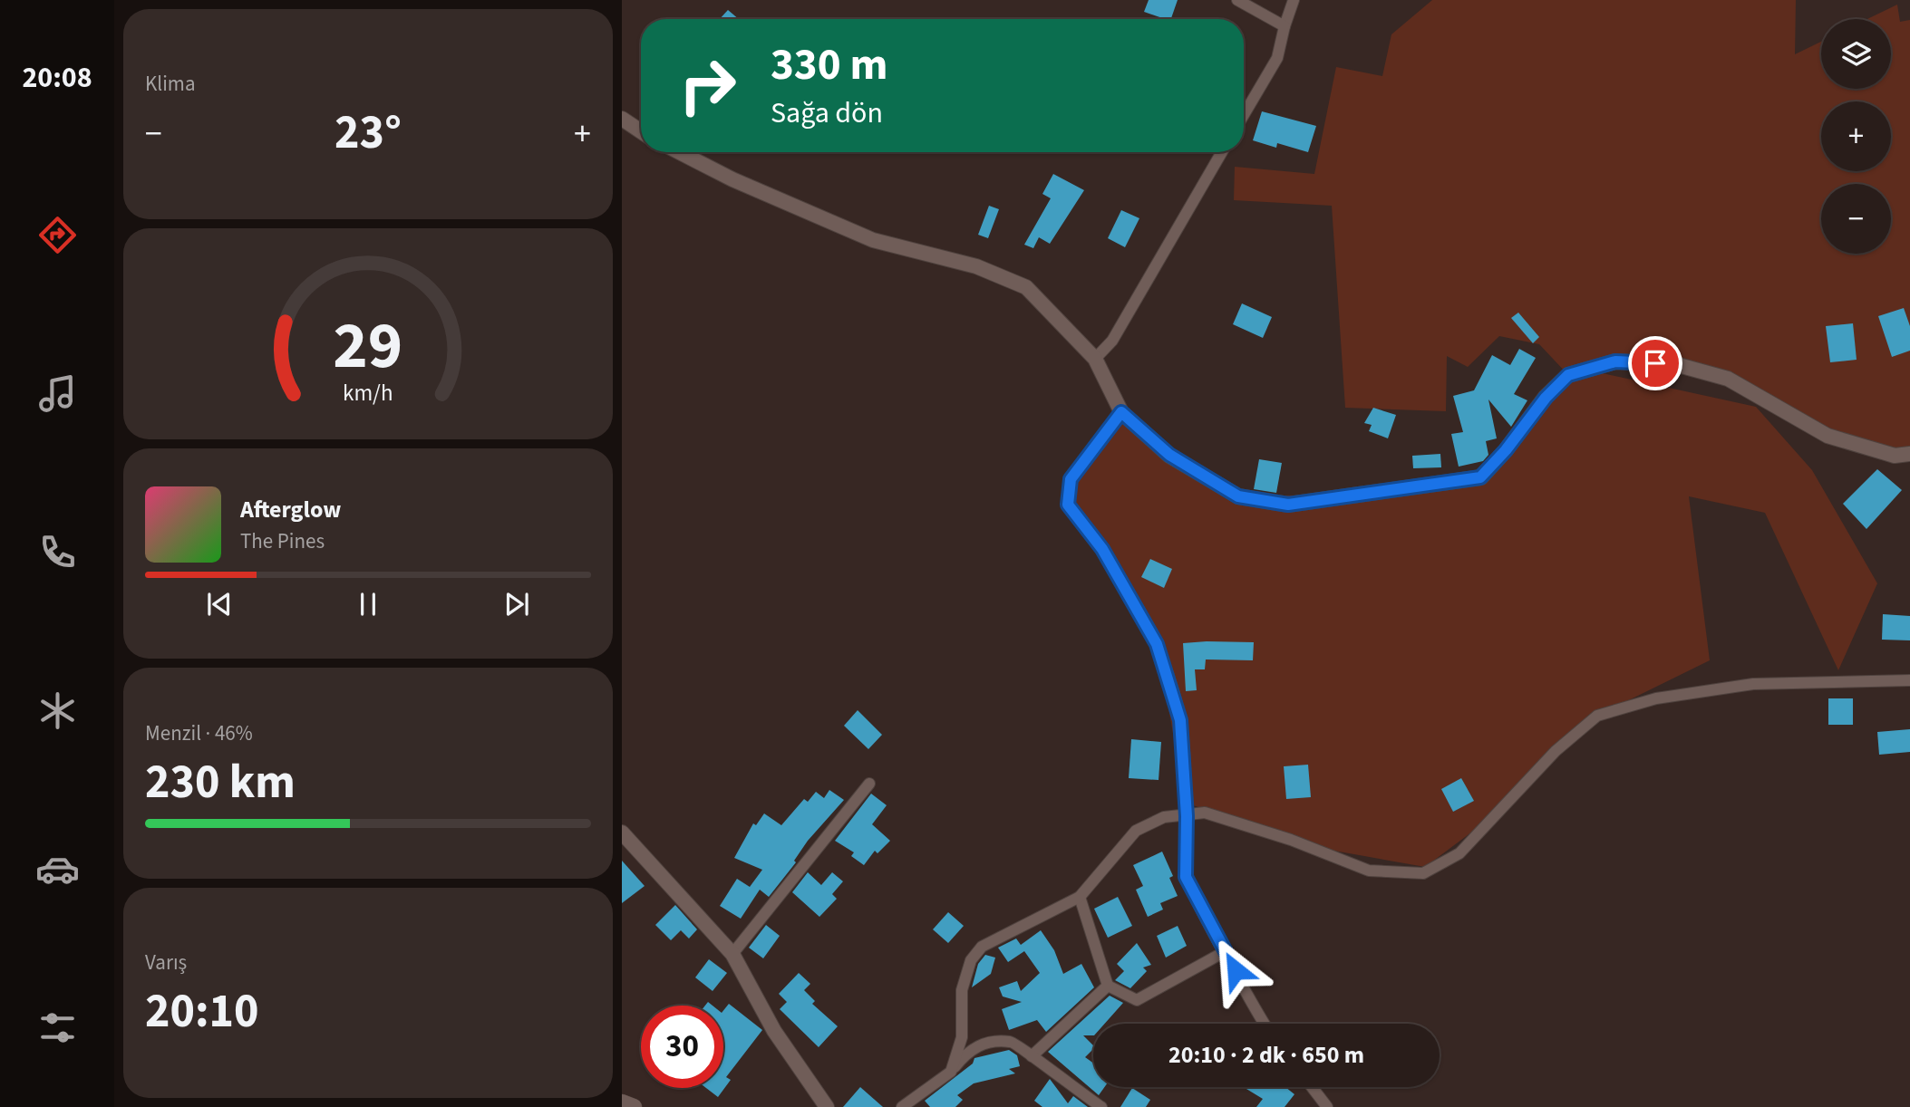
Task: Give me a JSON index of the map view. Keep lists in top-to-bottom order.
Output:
{
  "page": {
    "tabs": "20:08",
    "tile": [
      "Klima",
      ["Menzil · 46%", "230 km"],
      ["Varış", "20:10"]
    ],
    "map_buttons": ["+", "−"],
    "turn": ["330 m", "Sağa dön"],
    "heat": ["−", "23°", "+"],
    "song": ["Afterglow", "The Pines"],
    "limit": "30",
    "trip": "20:10 · 2 dk · 650 m",
    "gauge": ["29", "km/h"]
  }
}
